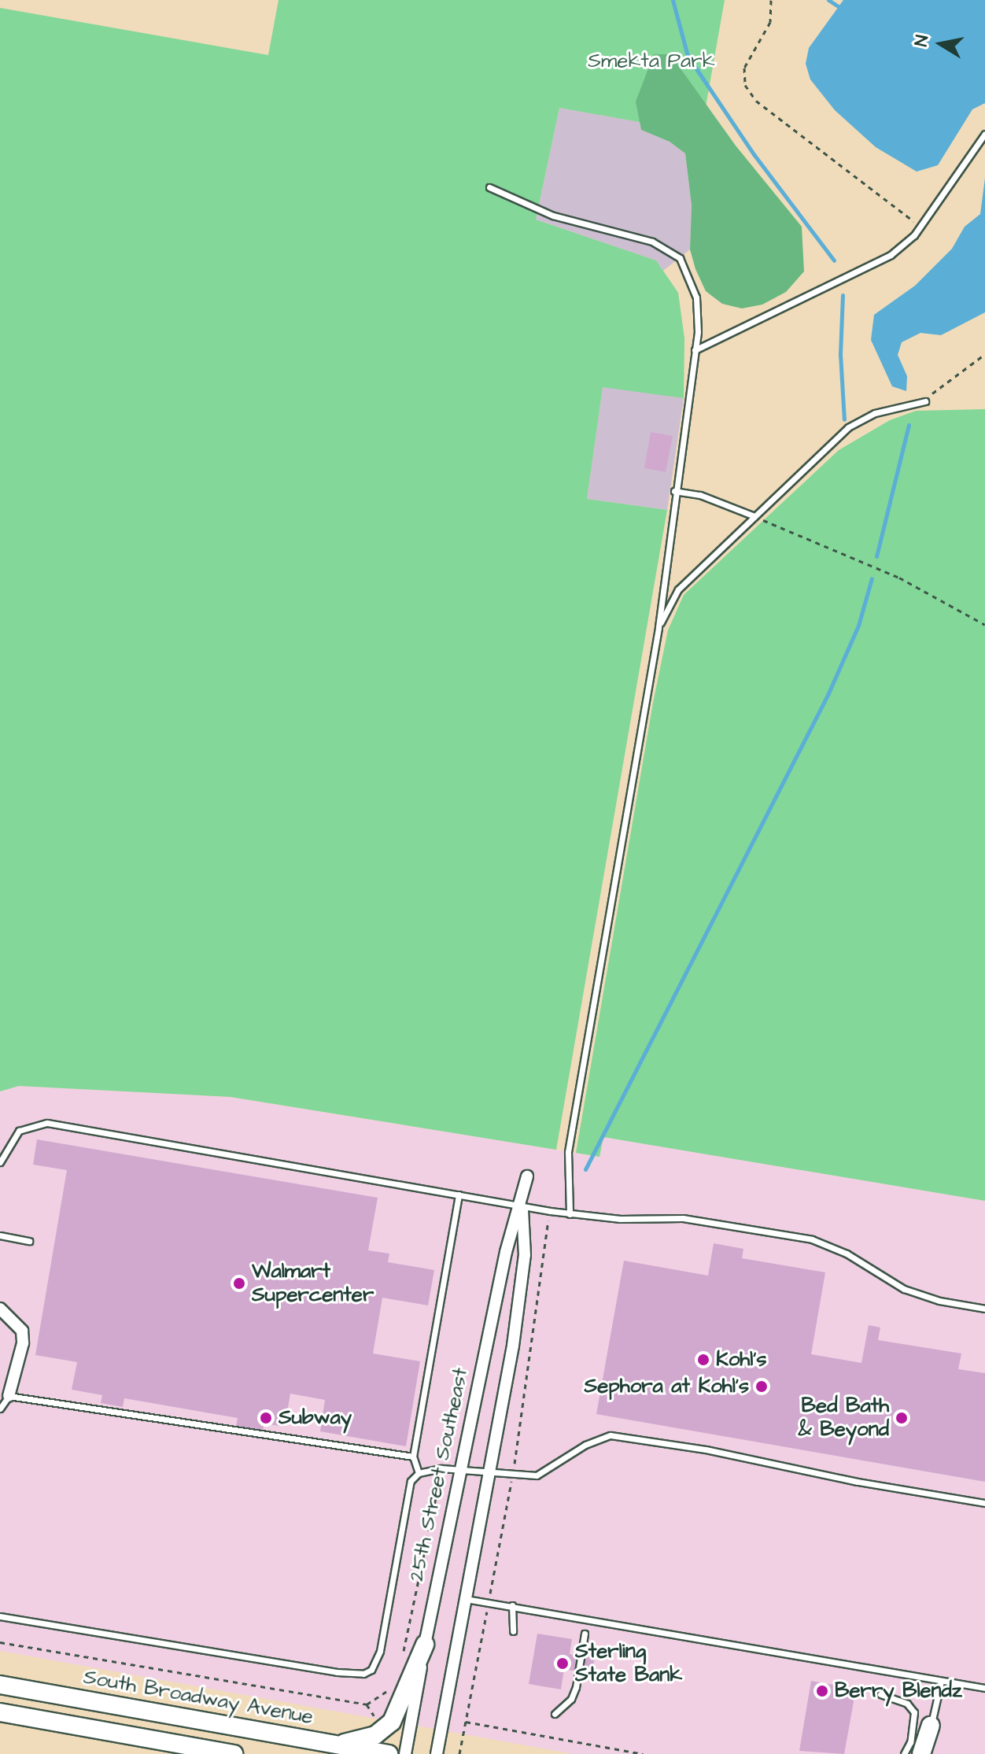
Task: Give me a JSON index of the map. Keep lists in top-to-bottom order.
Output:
{
  "streets": {
    "main road": ["South Broadway Avenue"],
    "street": ["25th Street Southeast"]
  },
  "parks": ["Smekta Park"],
  "places": [
    "Walmart Supercenter",
    "Kohl's",
    "Sephora at Kohl's",
    "Subway",
    "Bed Bath & Beyond",
    "Sterling State Bank",
    "Berry Blendz"
  ],
  "north": "left"
}
